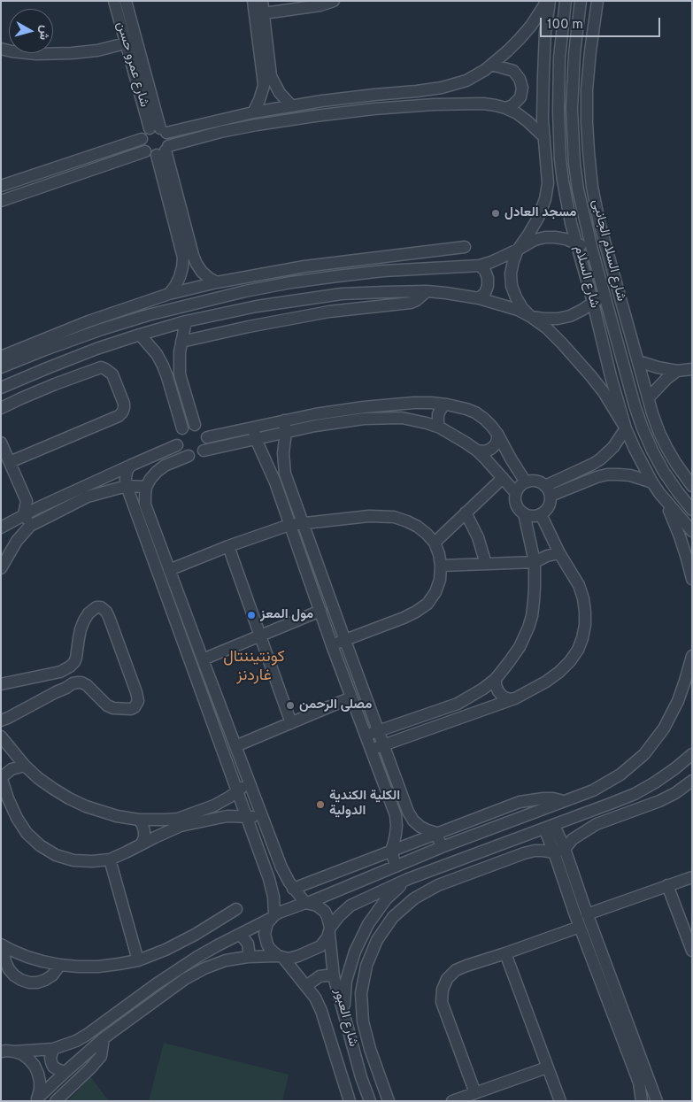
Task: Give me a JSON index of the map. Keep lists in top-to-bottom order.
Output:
{
  "streets": {
    "street": [
      "شارع عمرو حسن",
      "شارع السلام الجانبى",
      "شارع السلام",
      "شارع العبور"
    ]
  },
  "districts": ["كونتيننتال غاردنز"],
  "places": [
    "مسجد العادل",
    "مول المعز",
    "مصلى الرحمن",
    "الكلية الكندية الدولية"
  ],
  "scale_bar": "100 m",
  "north": "right"
}
